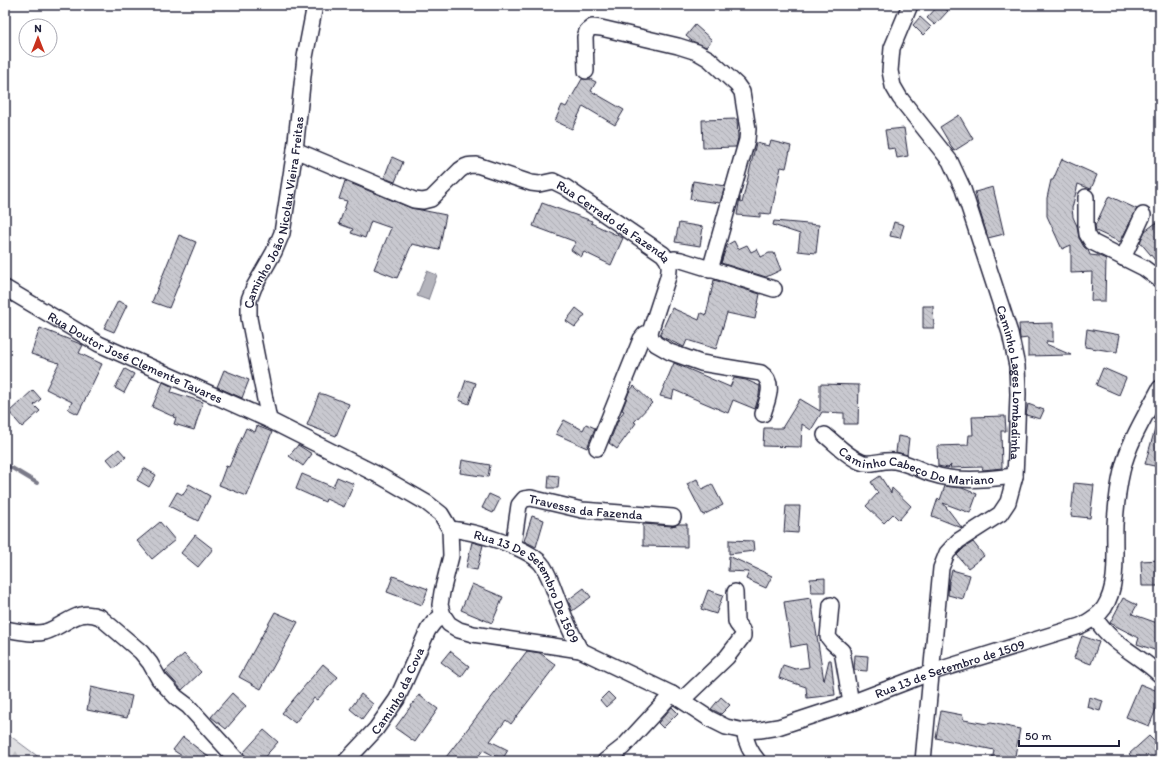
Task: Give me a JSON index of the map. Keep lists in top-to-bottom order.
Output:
{
  "streets": {
    "street": [
      "Caminho João Nicolau Vieira Freitas",
      "Rua Cerrado da Fazenda",
      "Rua Doutor José Clemente Tavares",
      "Caminho Lages Lombadinha",
      "Caminho Cabeço Do Mariano",
      "Travessa da Fazenda",
      "Rua 13 De Setembro De 1509",
      "Rua 13 de Setembro de 1509",
      "Caminho da Cova"
    ]
  },
  "crossings": [
    ["Caminho João Nicolau Vieira Freitas", "Rua Cerrado da Fazenda"],
    ["Caminho João Nicolau Vieira Freitas", "Rua Doutor José Clemente Tavares"],
    ["Rua Doutor José Clemente Tavares", "Rua 13 De Setembro De 1509"],
    ["Caminho Lages Lombadinha", "Caminho Cabeço Do Mariano"],
    ["Caminho Lages Lombadinha", "Rua 13 de Setembro de 1509"],
    ["Travessa da Fazenda", "Rua 13 De Setembro De 1509"],
    ["Rua 13 De Setembro De 1509", "Rua 13 de Setembro de 1509"],
    ["Rua 13 De Setembro De 1509", "Caminho da Cova"]
  ],
  "scale_bar": "50 m",
  "north": "top"
}
